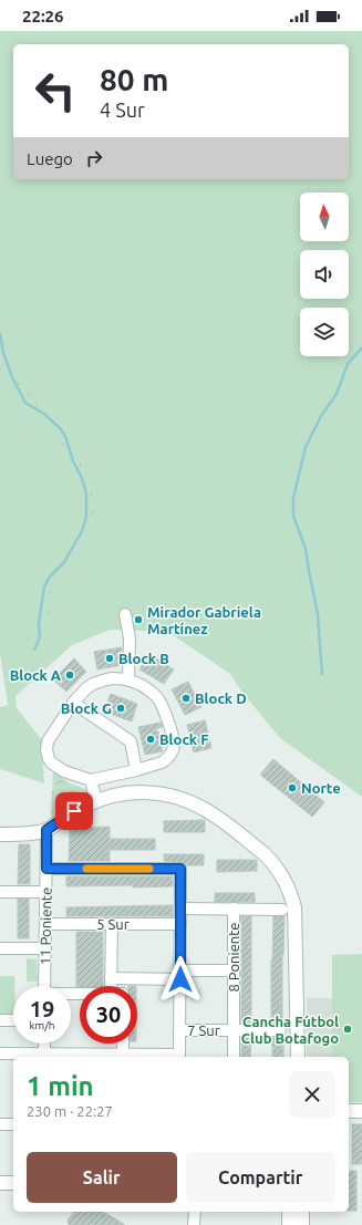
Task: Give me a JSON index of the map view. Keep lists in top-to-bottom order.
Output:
{
  "streets": {
    "street": [
      "5 Sur",
      "11 Poniente",
      "8 Poniente",
      "7 Sur"
    ]
  },
  "crossings": [
    ["5 Sur", "11 Poniente"],
    ["8 Poniente", "7 Sur"]
  ],
  "places": [
    "Mirador Gabriela Martínez",
    "Block B",
    "Block A",
    "Block D",
    "Block G",
    "Block F",
    "Norte",
    "Cancha Fútbol Club Botafogo"
  ],
  "north": "top",
  "page": {
    "status": "22:26",
    "turn": ["80 m", "4 Sur"],
    "then": "Luego",
    "speed": "19 km/h",
    "limit": "30",
    "heading": ["1 min", "230 m · 22:27"],
    "buttons": ["Salir", "Compartir"]
  }
}
